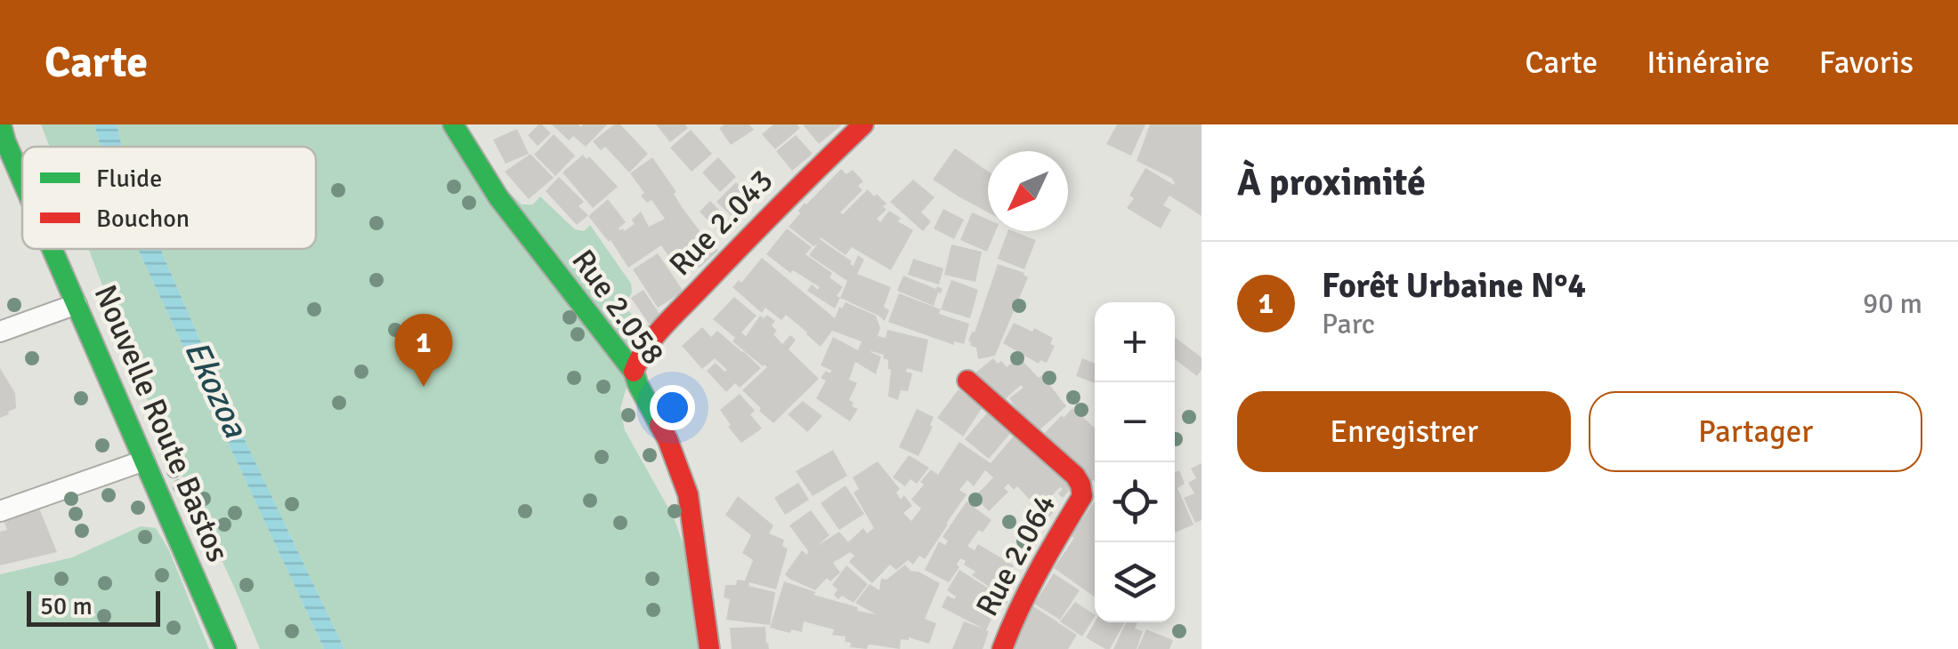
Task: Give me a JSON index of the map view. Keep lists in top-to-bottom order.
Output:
{
  "streets": {
    "street": [
      "Rue 2.043",
      "Rue 2.058",
      "Nouvelle Route Bastos",
      "Rue 2.064"
    ]
  },
  "crossings": [
    ["Rue 2.043", "Rue 2.058"]
  ],
  "water": ["Ekozoa"],
  "legend": ["Fluide", "Bouchon"],
  "scale_bar": "50 m",
  "north": "bottom left",
  "page": {
    "header": "Carte",
    "nav": ["Carte", "Itinéraire", "Favoris"],
    "heading": "À proximité",
    "list": [
      {
        "mark": "1",
        "name": "Forêt Urbaine N°4",
        "note": "Parc",
        "value": "90 m"
      }
    ],
    "map_buttons": ["+", "−"],
    "pins": "1",
    "buttons": ["Enregistrer", "Partager"],
    "scale": "50 m"
  }
}
